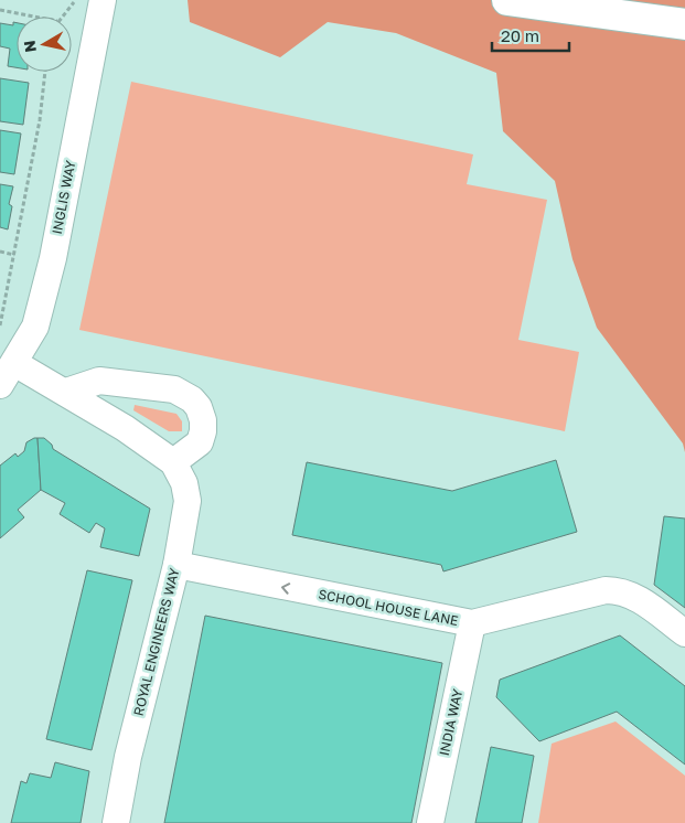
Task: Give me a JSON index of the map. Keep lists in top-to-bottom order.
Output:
{
  "streets": {
    "street": [
      "INGLIS WAY",
      "SCHOOL HOUSE LANE",
      "ROYAL ENGINEERS WAY",
      "INDIA WAY"
    ]
  },
  "crossings": [
    ["INGLIS WAY", "ROYAL ENGINEERS WAY"],
    ["SCHOOL HOUSE LANE", "ROYAL ENGINEERS WAY"],
    ["SCHOOL HOUSE LANE", "INDIA WAY"]
  ],
  "one_way": ["SCHOOL HOUSE LANE"],
  "scale_bar": "20 m",
  "north": "left"
}
